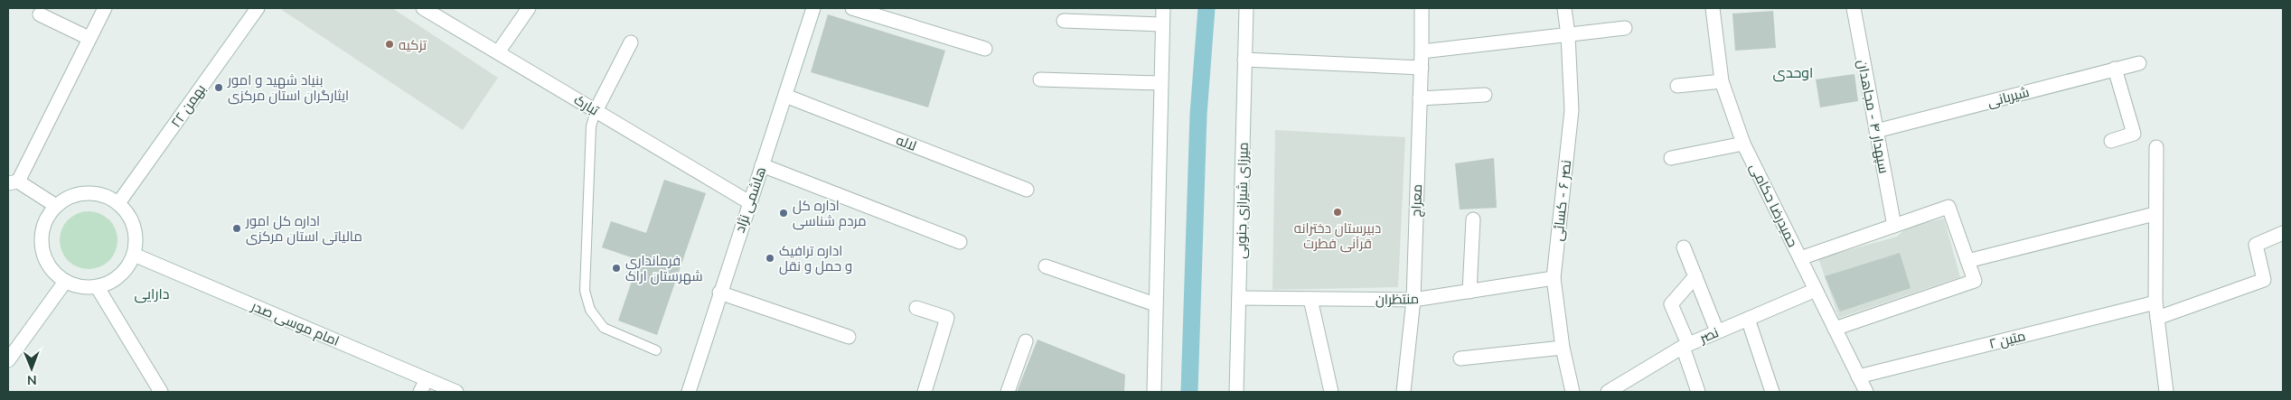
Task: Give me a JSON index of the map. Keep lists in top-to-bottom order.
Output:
{
  "streets": {
    "street": [
      "شیربانی",
      "تبارک",
      "۲۲ بهمن",
      "سپهدار ۴ - مجاهدان",
      "لاله",
      "هاشمی نژاد",
      "میرزای شیرازی جنوبی",
      "معراج",
      "نصر ۶ - کسائی",
      "حمیدرضا حکامی",
      "منتظران",
      "امام موسی صدر",
      "نصر",
      "متین ۲"
    ]
  },
  "crossings": [
    ["شیربانی", "سپهدار ۴ - مجاهدان"],
    ["تبارک", "هاشمی نژاد"],
    ["۲۲ بهمن", "امام موسی صدر"],
    ["لاله", "هاشمی نژاد"],
    ["میرزای شیرازی جنوبی", "منتظران"],
    ["معراج", "منتظران"],
    ["نصر ۶ - کسائی", "منتظران"],
    ["حمیدرضا حکامی", "نصر"],
    ["حمیدرضا حکامی", "متین ۲"]
  ],
  "districts": ["اوحدی", "دارایی"],
  "places": [
    "تزکیه",
    "بنیاد شهید و امور ایثارگران استان مرکزی",
    "دبیرستان دخترانه قرآنی فطرت",
    "اداره کل مردم شناسی",
    "اداره کل امور مالیاتی استان مرکزی",
    "اداره ترافیک و حمل و نقل",
    "فرمانداری شهرستان اراک"
  ],
  "north": "bottom"
}
